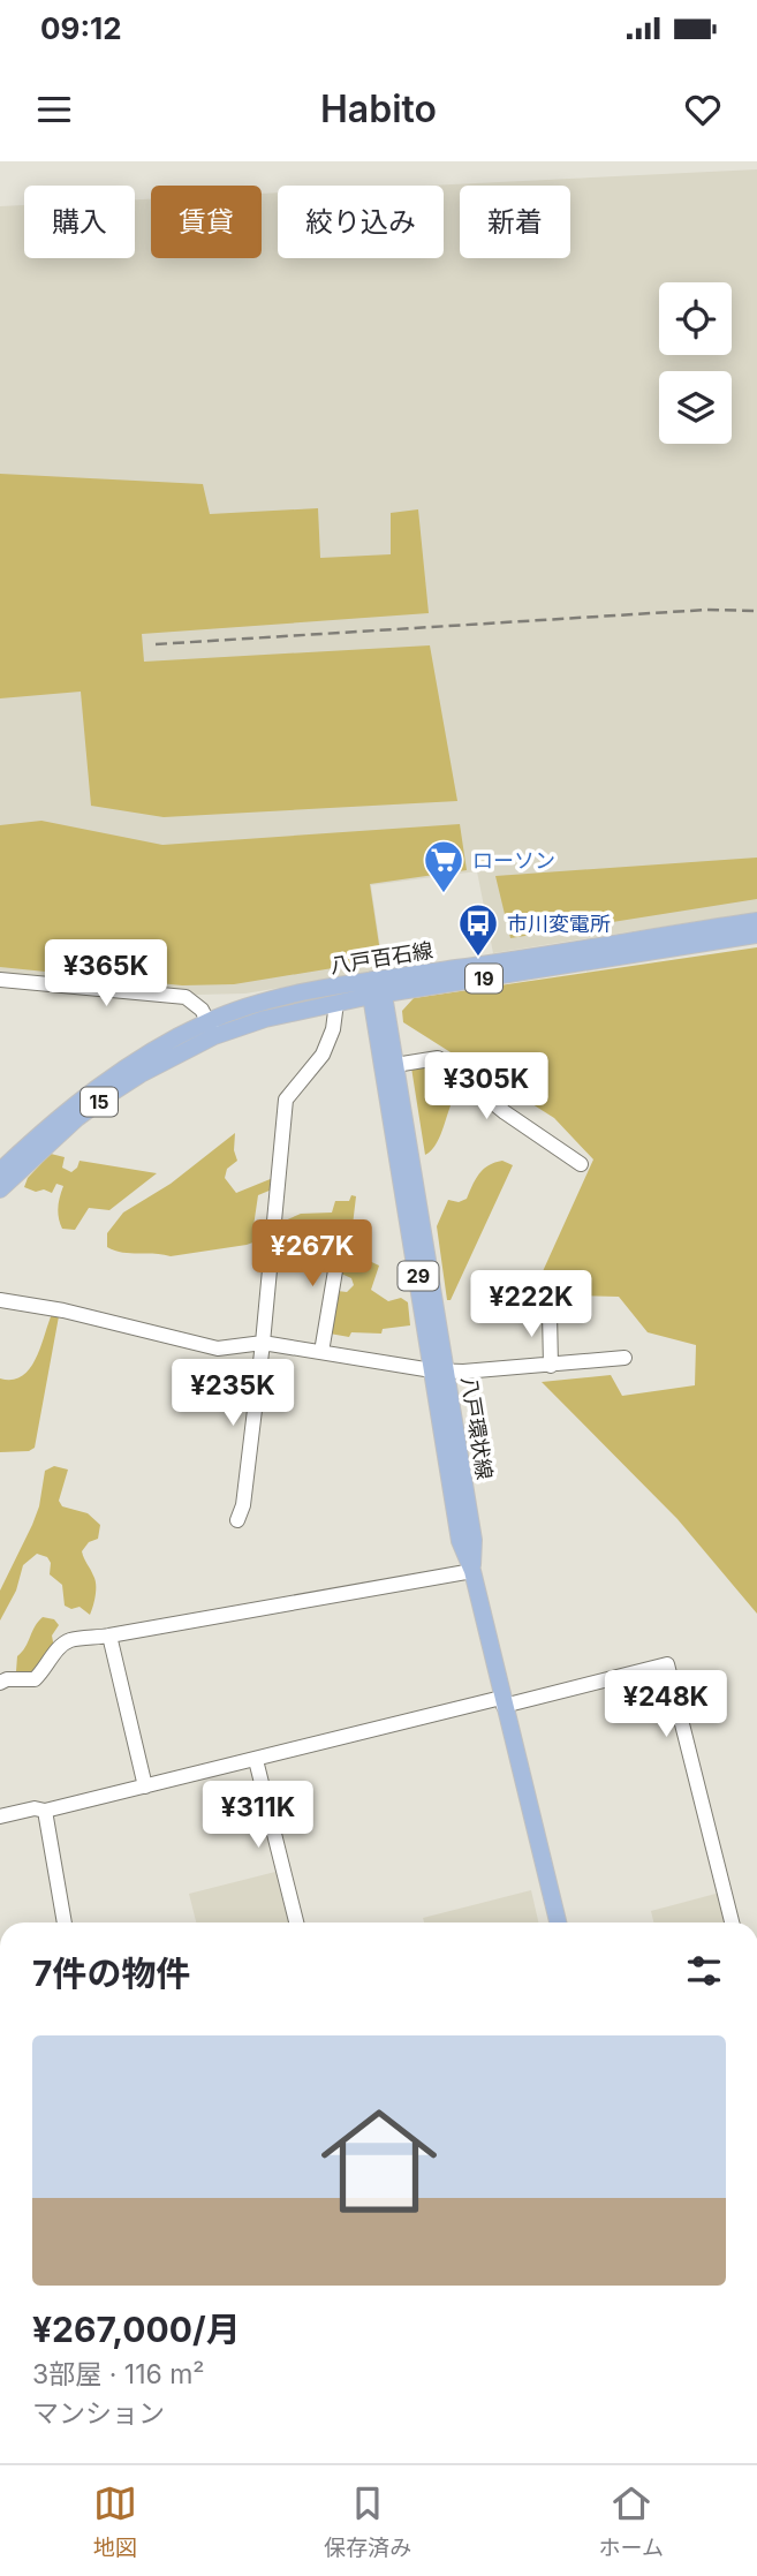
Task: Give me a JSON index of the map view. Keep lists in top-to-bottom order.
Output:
{
  "streets": {
    "main road": [
      "八戸百石線",
      "19",
      "15",
      "29",
      "八戸環状線"
    ]
  },
  "crossings": [
    ["八戸百石線", "15"],
    ["八戸百石線", "八戸環状線"]
  ],
  "places": {
    "supermarket": ["ローソン"],
    "bus stop": ["市川変電所"]
  },
  "page": {
    "status": "09:12",
    "header": "Habito",
    "chip": [
      "購入",
      "賃貸",
      "絞り込み",
      "新着"
    ],
    "price": [
      "¥365K",
      "¥305K",
      "¥267K",
      "¥222K",
      "¥235K",
      "¥248K",
      "¥311K"
    ],
    "heading": "7件の物件",
    "list": [
      {
        "name": "¥267,000/月",
        "note": "3部屋 · 116 m² · マンション"
      }
    ],
    "tabs": ["地図", "保存済み", "ホーム"]
  }
}
